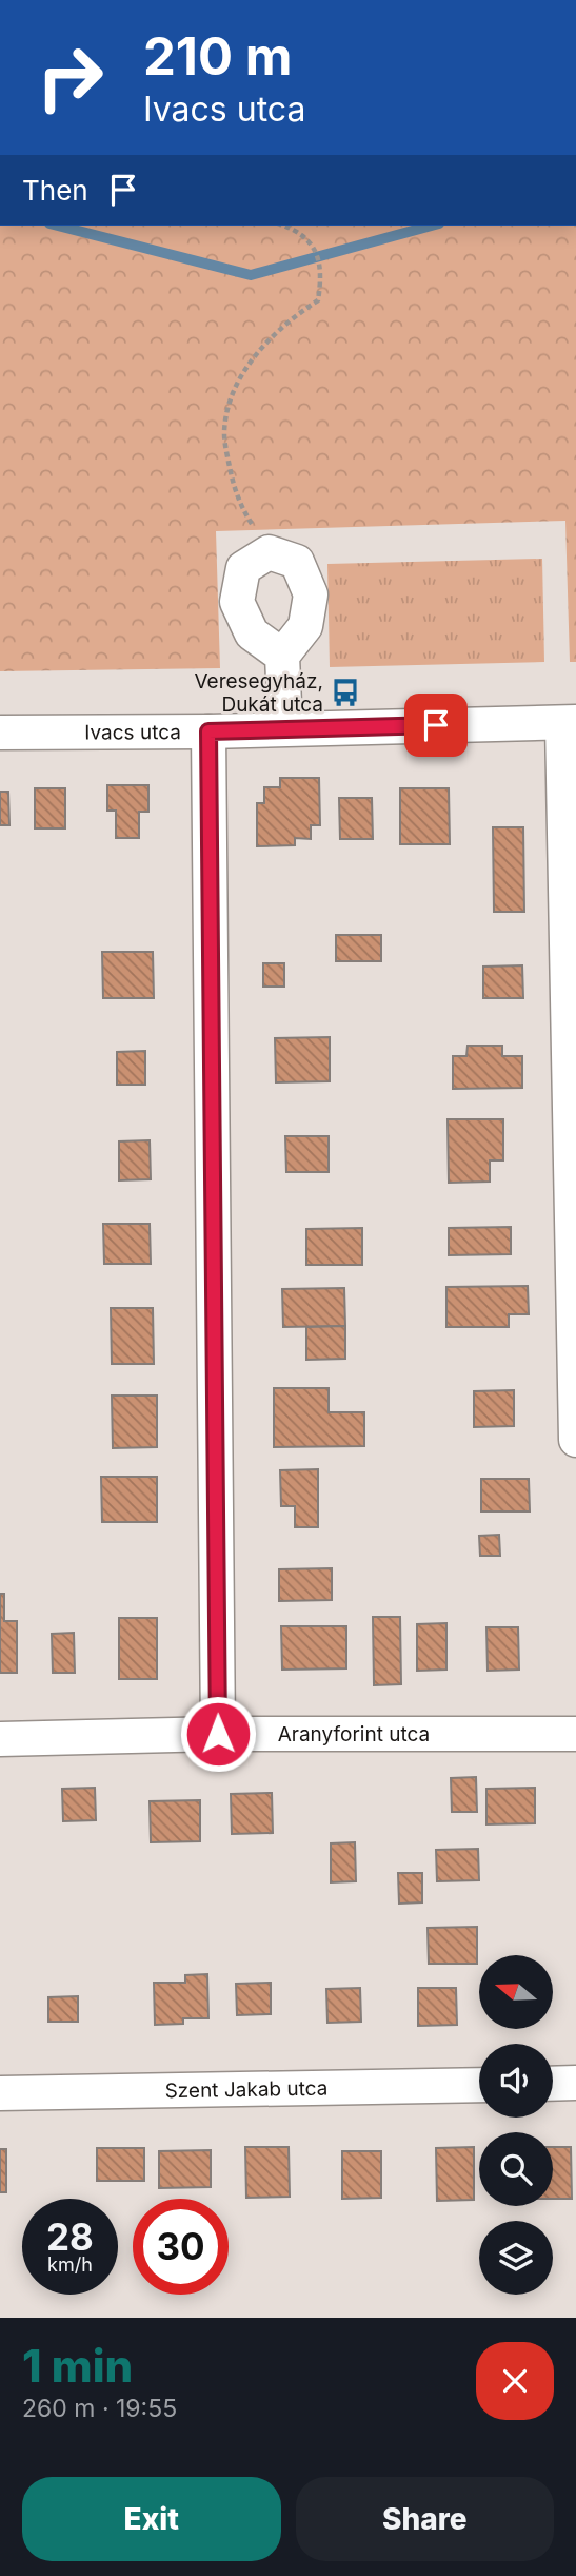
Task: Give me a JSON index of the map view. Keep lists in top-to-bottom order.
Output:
{
  "streets": {
    "street": ["Ivacs utca", "Aranyforint utca", "Szent Jakab utca"]
  },
  "places": {
    "bus stop": ["Veresegyház, Dukát utca"]
  },
  "north": "left",
  "page": {
    "turn": ["210 m", "Ivacs utca"],
    "then": "Then",
    "speed": "28 km/h",
    "limit": "30",
    "heading": ["1 min", "260 m · 19:55"],
    "buttons": ["Exit", "Share"]
  }
}
